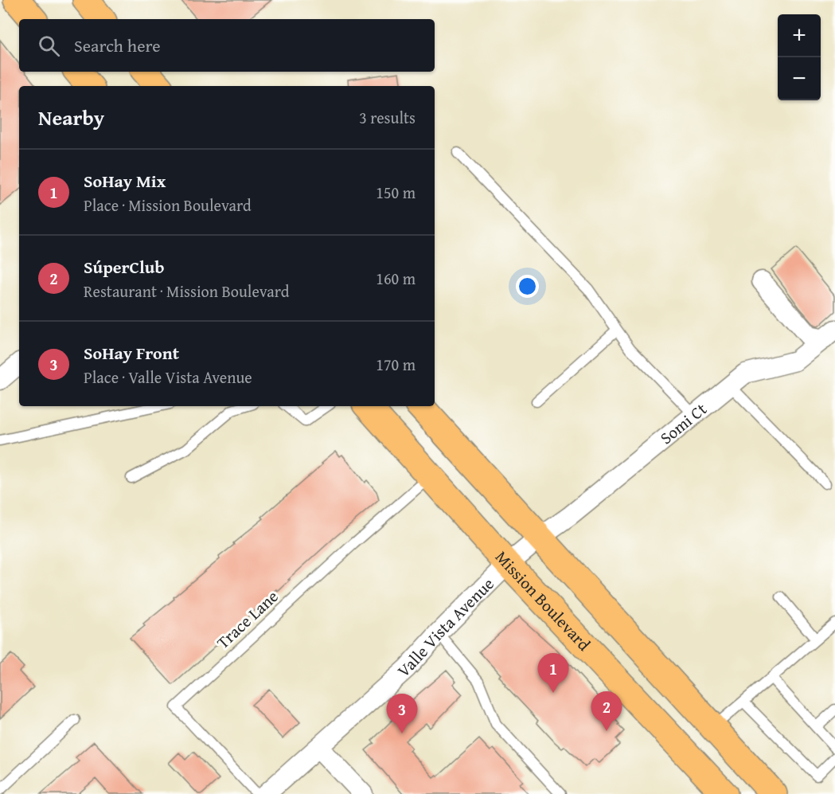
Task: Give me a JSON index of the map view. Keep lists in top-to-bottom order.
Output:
{
  "streets": {
    "main road": ["Mission Boulevard"],
    "street": ["Somi Ct", "Valle Vista Avenue"],
    "lane": ["Trace Lane"]
  },
  "crossings": [
    ["Somi Ct", "Valle Vista Avenue"],
    ["Mission Boulevard", "Trace Lane"],
    ["Mission Boulevard", "Valle Vista Avenue"]
  ],
  "page": {
    "map_buttons": ["+", "−"],
    "search": "Search here",
    "heading": ["Nearby", "3 results"],
    "list": [
      {
        "mark": "1",
        "name": "SoHay Mix",
        "note": "Place · Mission Boulevard",
        "value": "150 m"
      },
      {
        "mark": "2",
        "name": "SúperClub",
        "note": "Restaurant · Mission Boulevard",
        "value": "160 m"
      },
      {
        "mark": "3",
        "name": "SoHay Front",
        "note": "Place · Valle Vista Avenue",
        "value": "170 m"
      }
    ],
    "pins": ["1", "2", "3"]
  }
}
